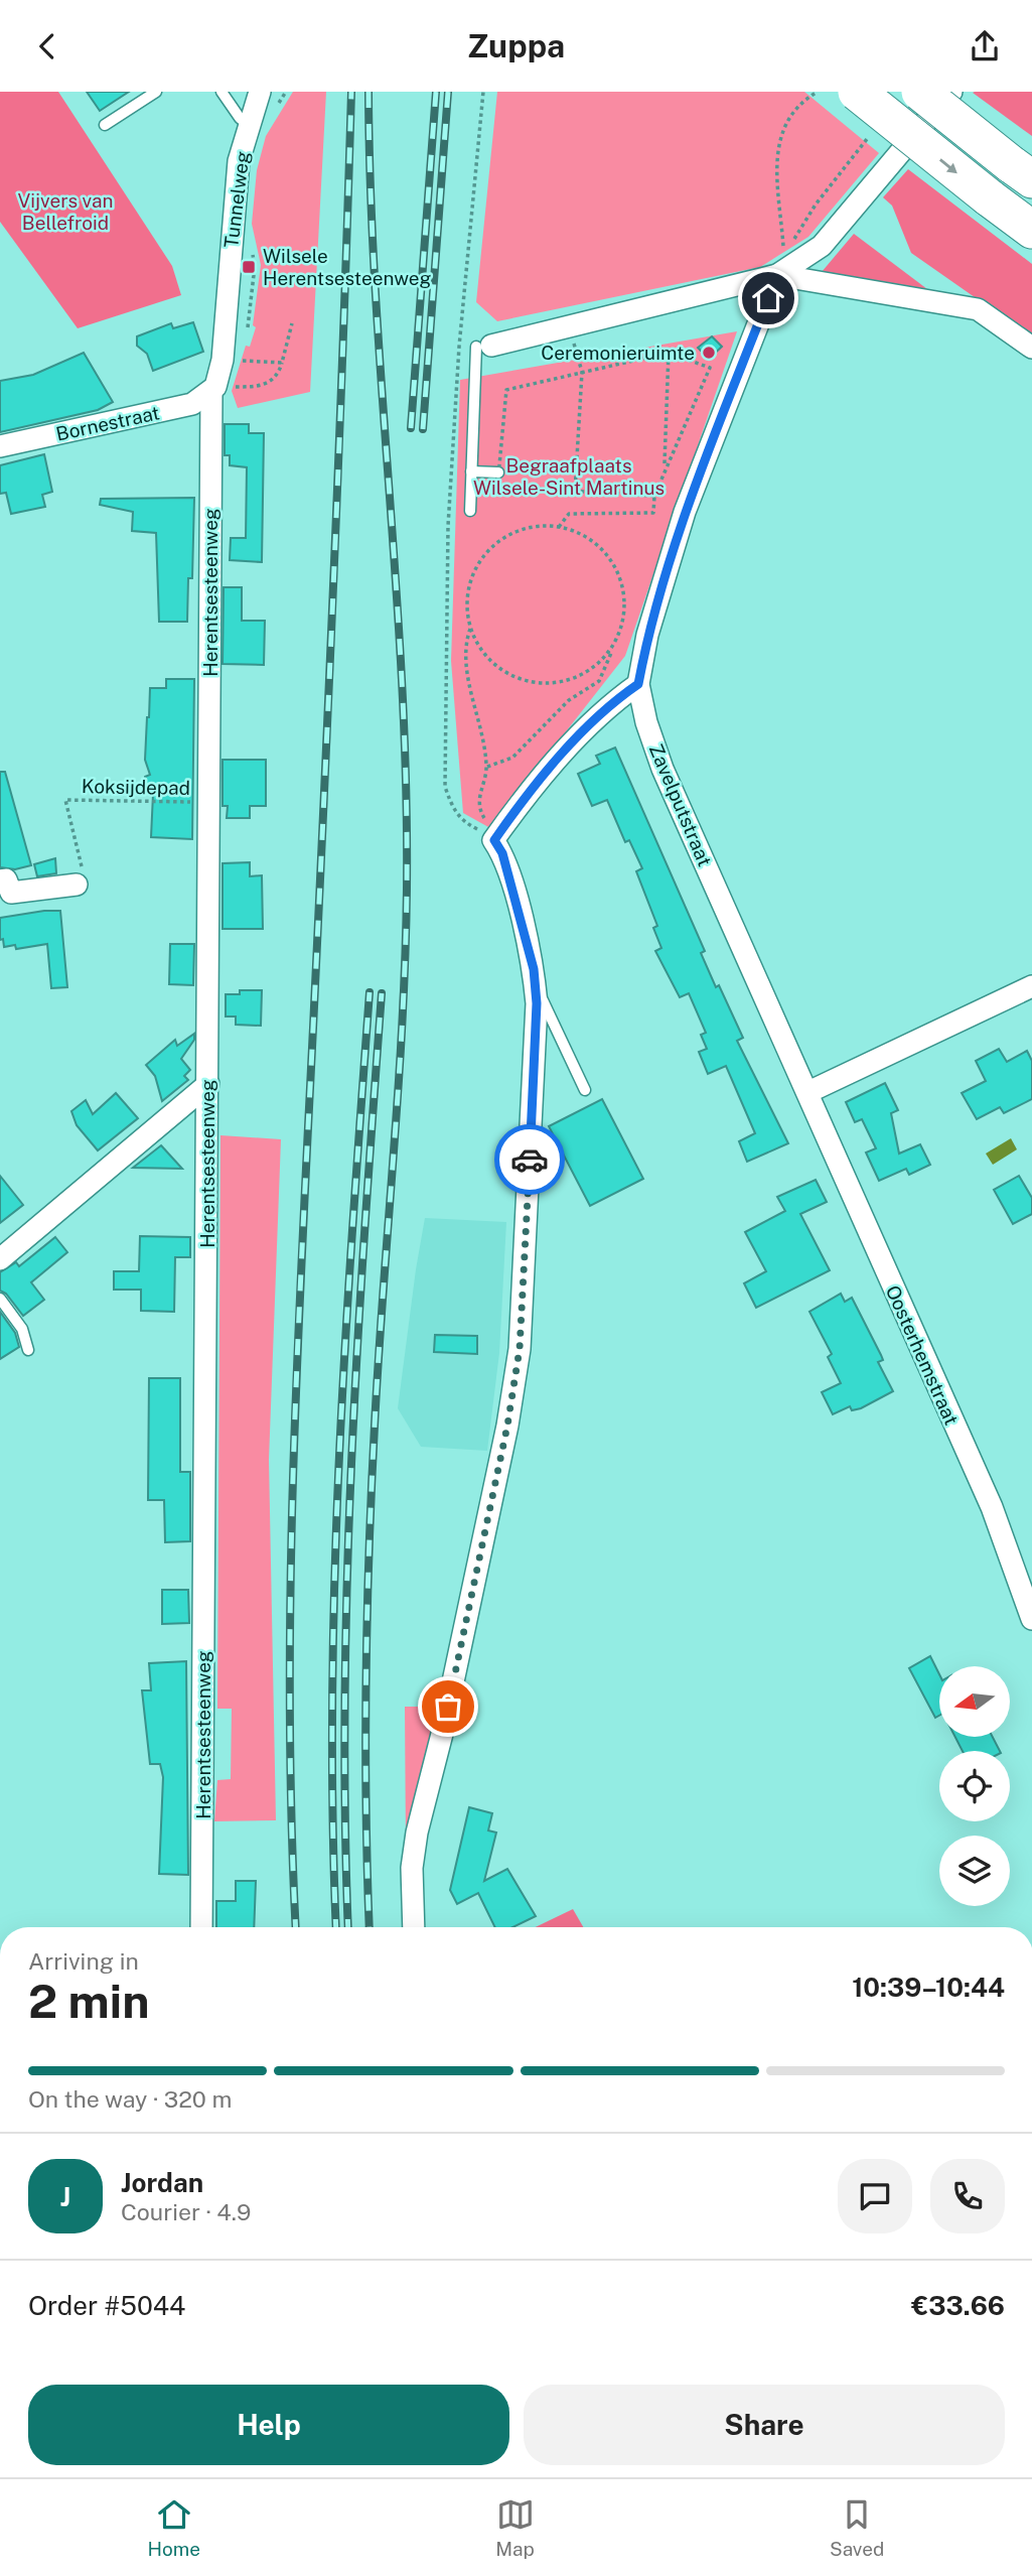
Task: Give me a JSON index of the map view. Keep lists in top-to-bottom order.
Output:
{
  "streets": {
    "street": [
      "Tunnelweg",
      "Bornestraat",
      "Herentsesteenweg",
      "Zavelputstraat",
      "Oosterhemstraat"
    ],
    "path": ["Koksijdepad"]
  },
  "crossings": [
    ["Tunnelweg", "Bornestraat"],
    ["Tunnelweg", "Herentsesteenweg"],
    ["Bornestraat", "Herentsesteenweg"],
    ["Herentsesteenweg", "Koksijdepad"],
    ["Zavelputstraat", "Oosterhemstraat"]
  ],
  "parks": ["Vijvers van Bellefroid", "Begraafplaats Wilsele-Sint Martinus"],
  "places": {
    "transit": ["Wilsele Herentsesteenweg"],
    "other": ["Ceremonieruimte"]
  },
  "north": "left",
  "page": {
    "header": "Zuppa",
    "heading": ["2 min", "Arriving in", "10:39–10:44"],
    "panel": [
      "Jordan",
      "Courier · 4.9",
      "Order #5044",
      "€33.66"
    ],
    "bar": "On the way · 320 m",
    "round": "J",
    "buttons": ["Help", "Share"],
    "tabs": ["Home", "Map", "Saved"]
  }
}
